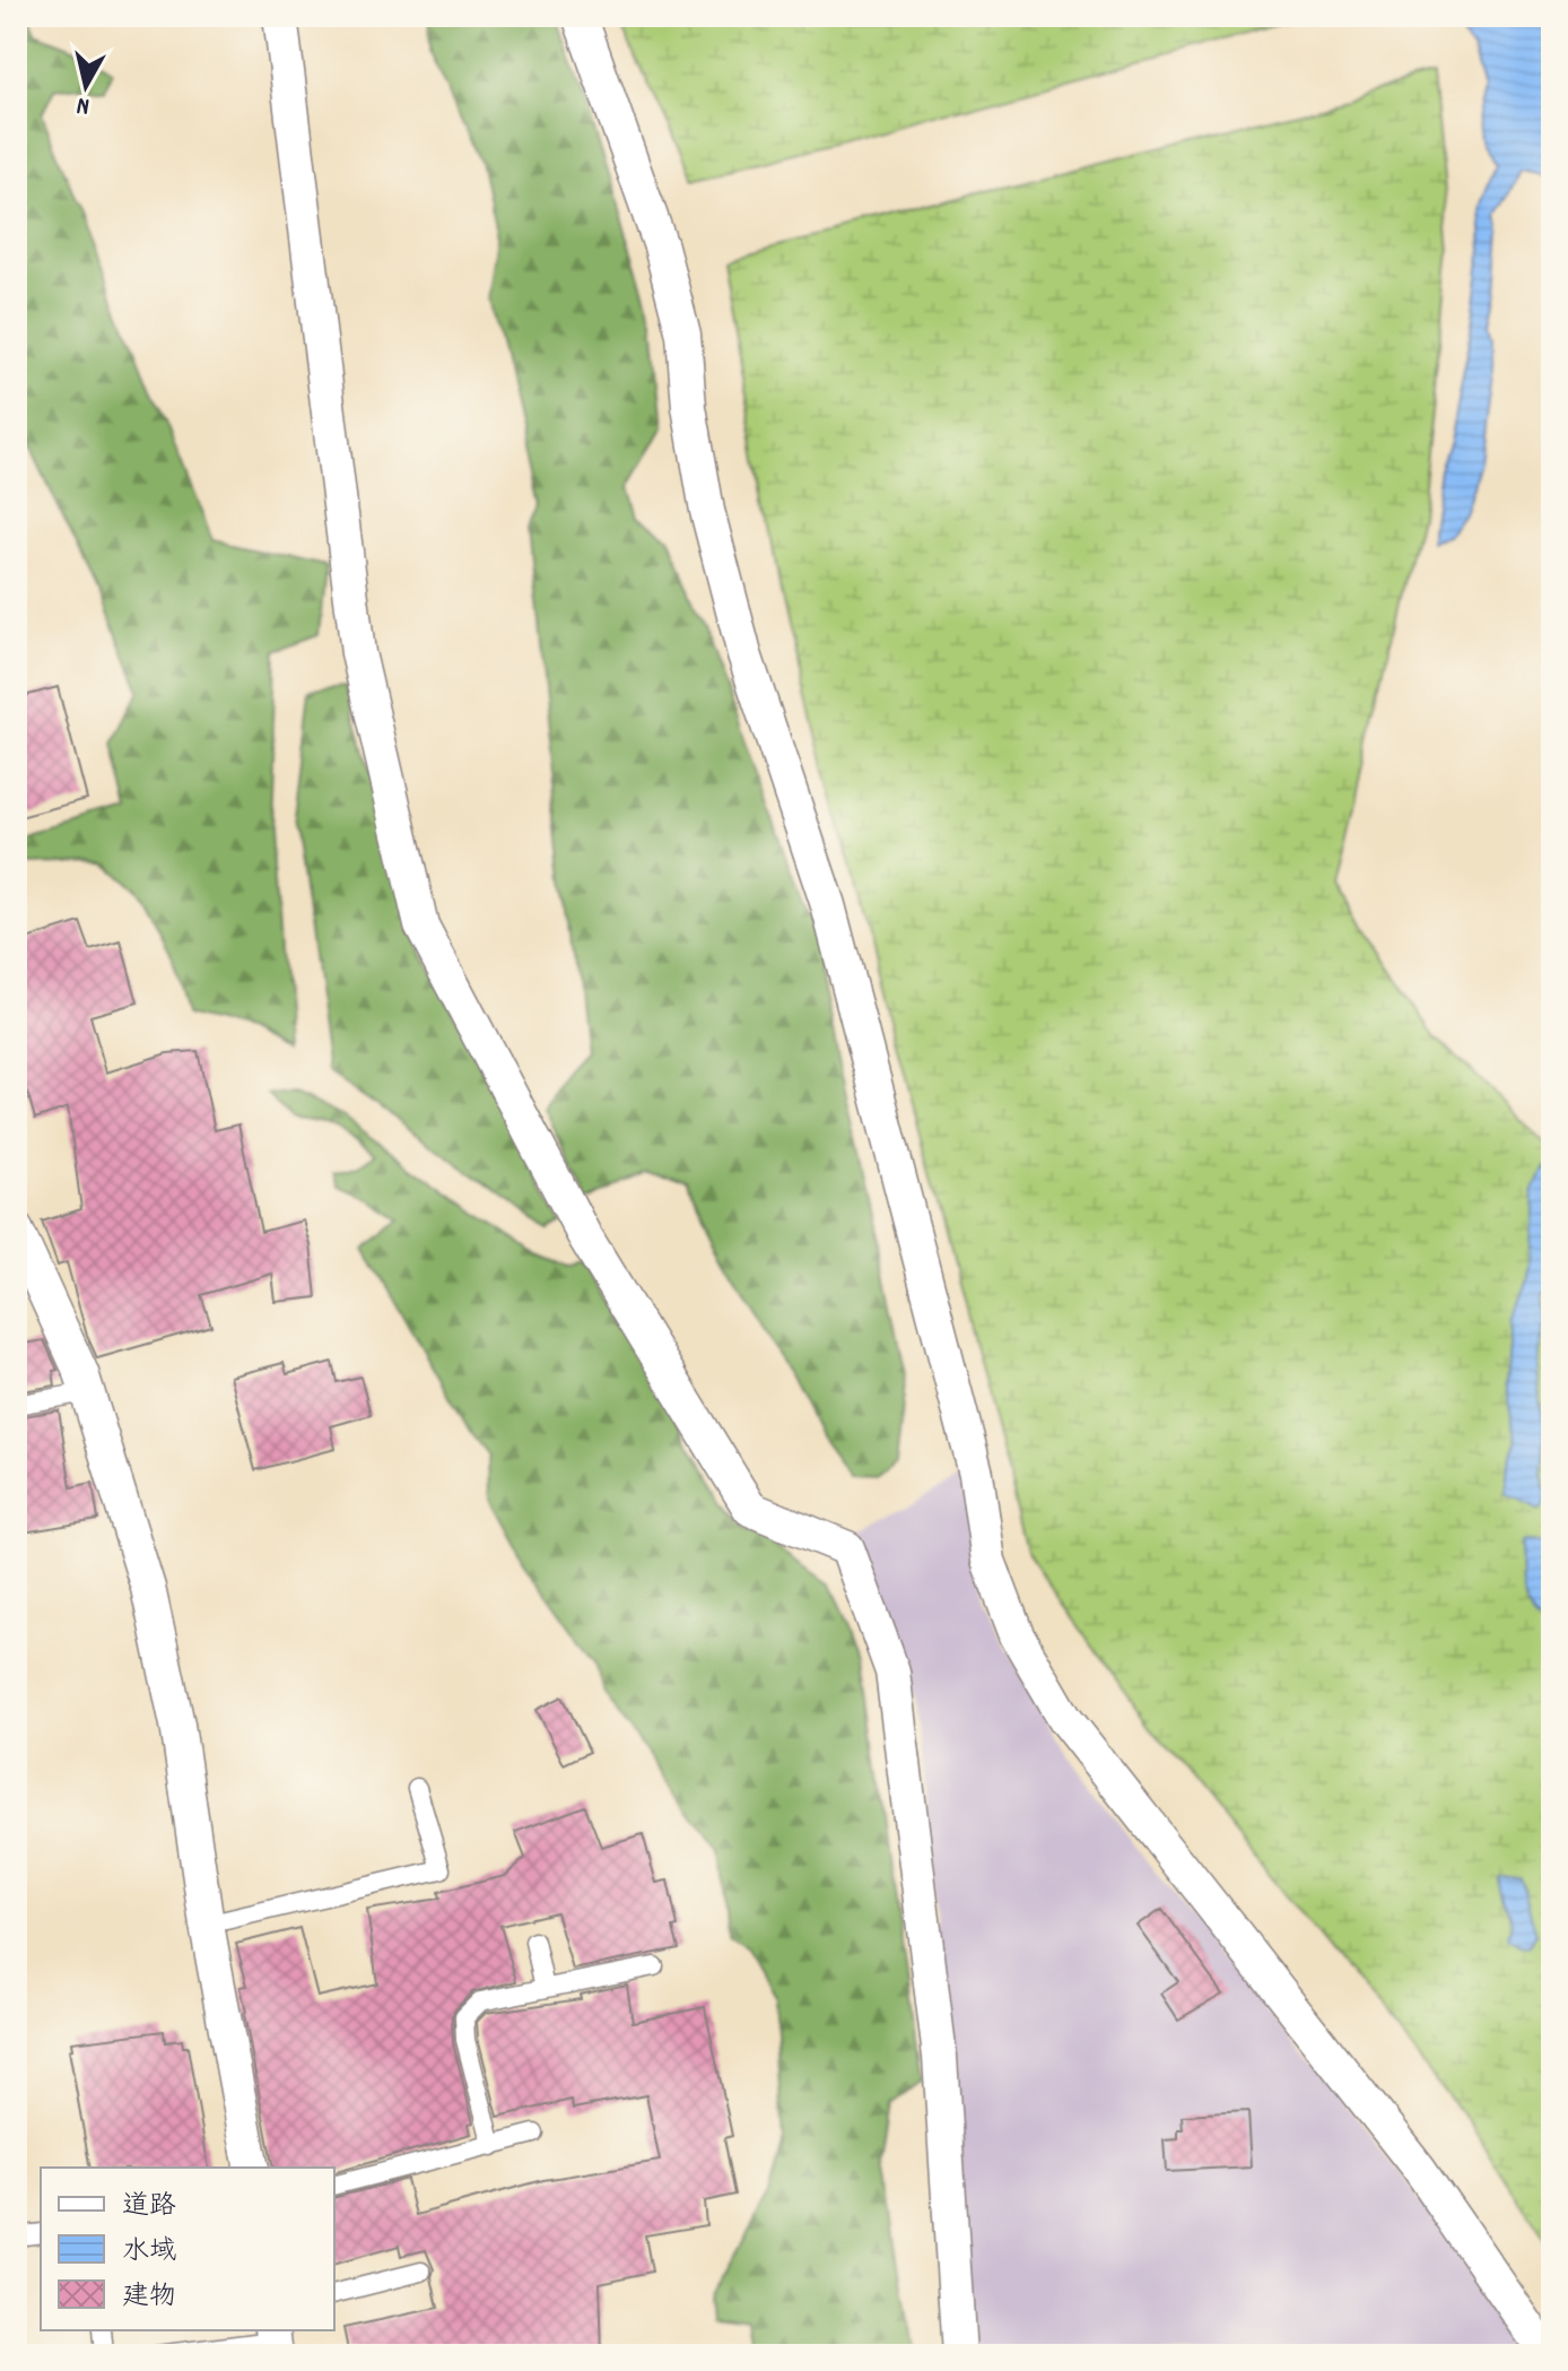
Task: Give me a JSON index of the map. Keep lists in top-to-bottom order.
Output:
{
  "legend": ["道路", "水域", "建物"],
  "north": "bottom"
}
